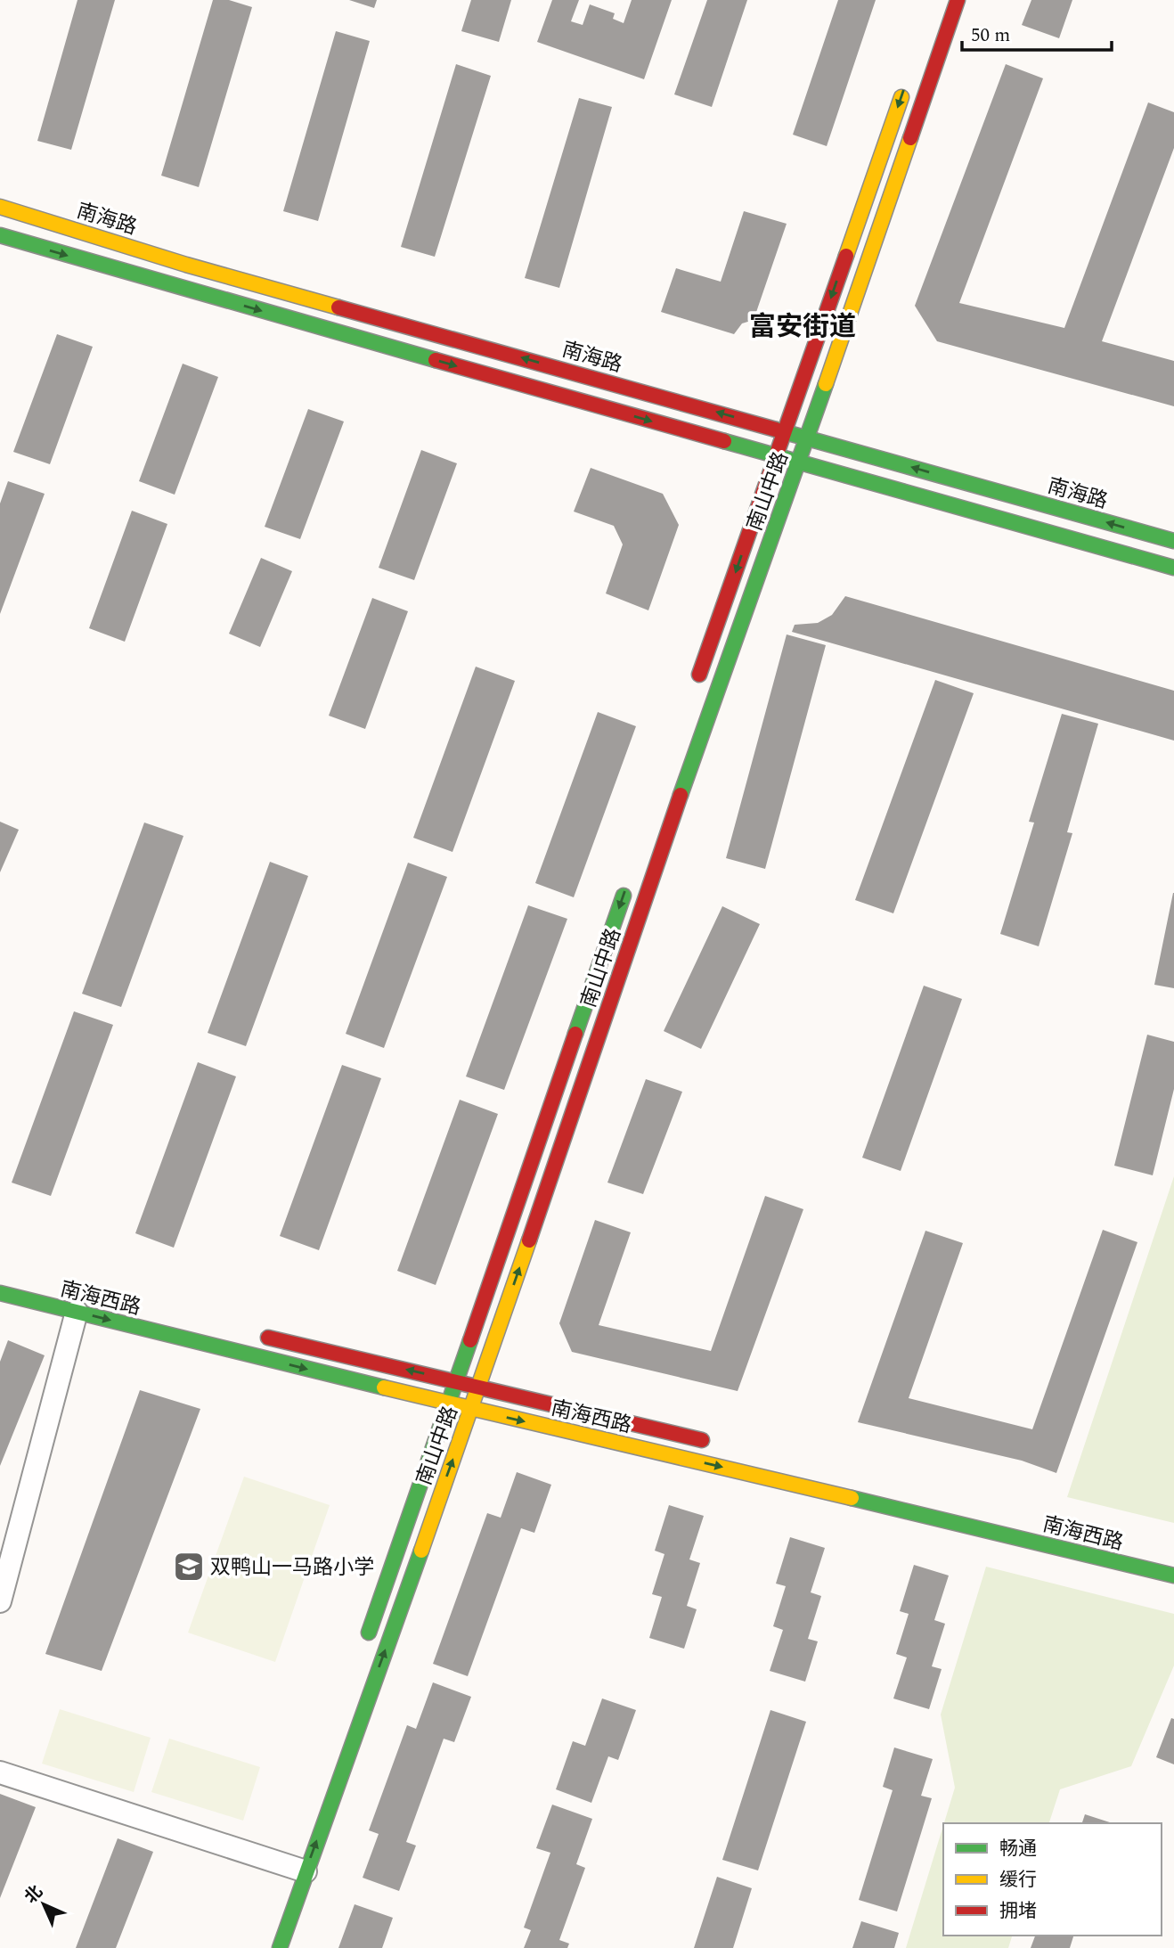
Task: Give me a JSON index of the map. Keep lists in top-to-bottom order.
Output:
{
  "streets": {
    "street": ["南海路", "南山中路", "南海西路"]
  },
  "crossings": [
    ["南海路", "南山中路"],
    ["南山中路", "南海西路"]
  ],
  "districts": ["富安街道"],
  "places": {
    "school or university": ["双鸭山一马路小学"]
  },
  "legend": ["畅通", "缓行", "拥堵"],
  "scale_bar": "50 m",
  "north": "top left"
}
